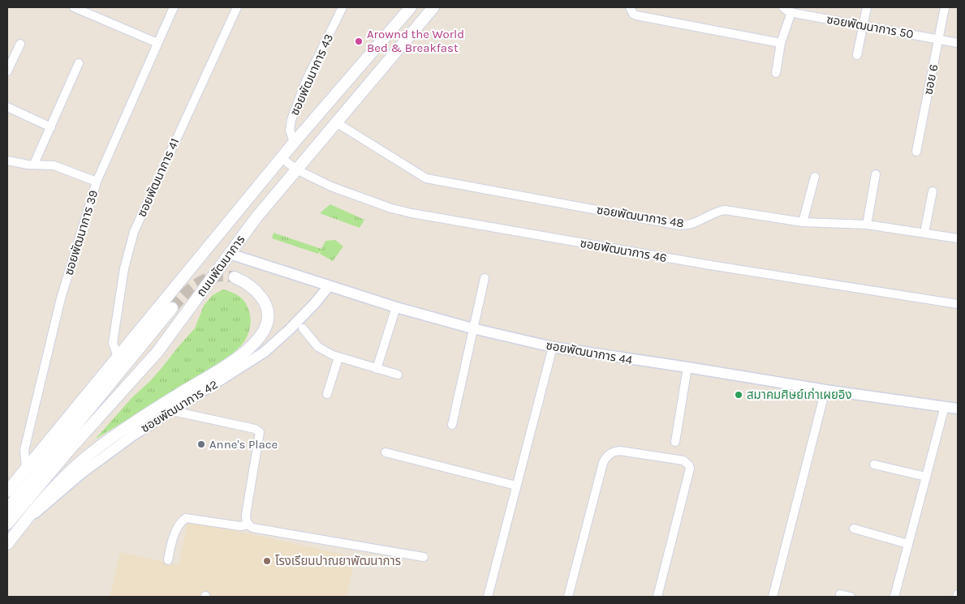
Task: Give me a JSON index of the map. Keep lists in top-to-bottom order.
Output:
{
  "streets": {
    "main road": ["ถนนพัฒนาการ"],
    "street": [
      "ซอยพัฒนาการ 50",
      "ซอยพัฒนาการ 43",
      "ซอย 6",
      "ซอยพัฒนาการ 41",
      "ซอยพัฒนาการ 48",
      "ซอยพัฒนาการ 39",
      "ซอยพัฒนาการ 46",
      "ซอยพัฒนาการ 44",
      "ซอยพัฒนาการ 42"
    ]
  },
  "crossings": [
    ["ซอยพัฒนาการ 50", "ซอย 6"],
    ["ซอยพัฒนาการ 43", "ถนนพัฒนาการ"],
    ["ซอยพัฒนาการ 41", "ถนนพัฒนาการ"],
    ["ซอยพัฒนาการ 48", "ถนนพัฒนาการ"],
    ["ซอยพัฒนาการ 39", "ถนนพัฒนาการ"],
    ["ซอยพัฒนาการ 46", "ถนนพัฒนาการ"],
    ["ถนนพัฒนาการ", "ซอยพัฒนาการ 44"],
    ["ซอยพัฒนาการ 44", "ซอยพัฒนาการ 42"]
  ],
  "places": [
    "Arownd the World Bed & Breakfast",
    "สมาคมศิษย์เก่าเผยอิง",
    "Anne's Place",
    "โรงเรียนปาณยาพัฒนาการ"
  ]
}
